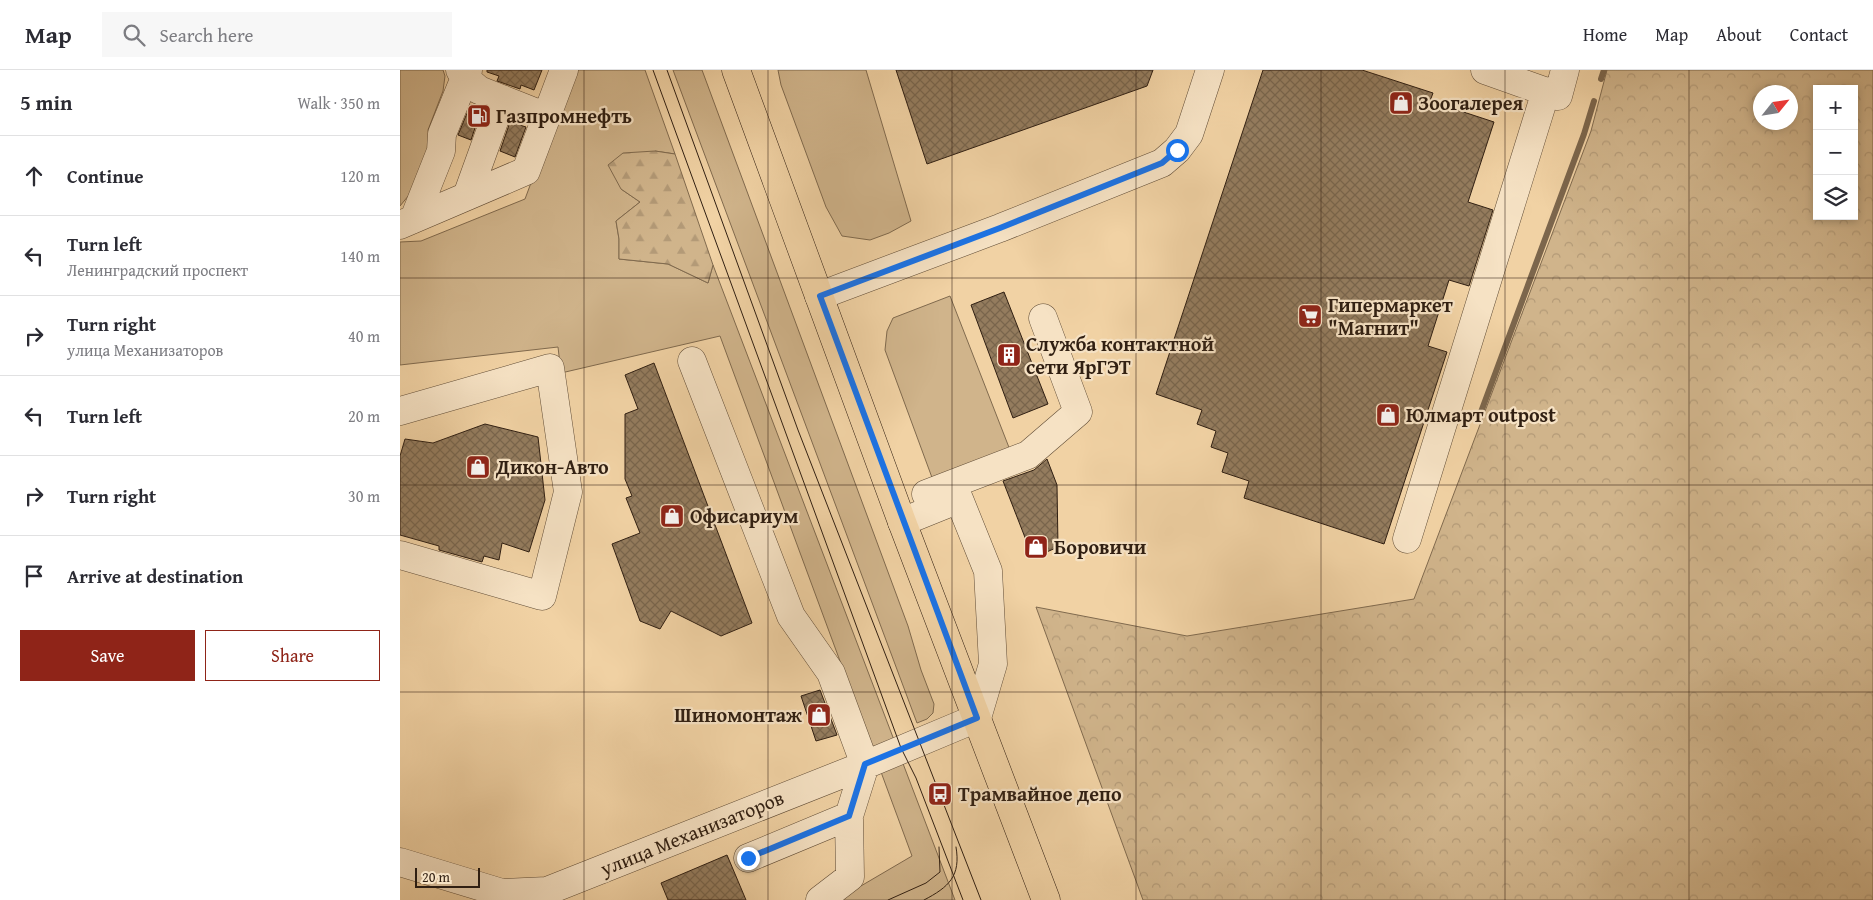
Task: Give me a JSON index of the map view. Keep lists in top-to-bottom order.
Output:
{
  "streets": {
    "street": ["улица Механизаторов"]
  },
  "places": {
    "shop": [
      "Зоогалерея",
      "Юлмарт outpost",
      "Дикон-Авто",
      "Офисариум",
      "Боровичи",
      "Шиномонтаж"
    ],
    "fuel station": ["Газпромнефть"],
    "supermarket": ["Гипермаркет \"Магнит\""],
    "building": ["Служба контактной сети ЯрГЭТ"],
    "bus stop": ["Трамвайное депо"]
  },
  "scale_bar": "20 m",
  "north": "top right",
  "page": {
    "header": "Map",
    "search": "Search here",
    "nav": [
      "Home",
      "Map",
      "About",
      "Contact"
    ],
    "heading": ["5 min", "Walk · 350 m"],
    "map_buttons": ["+", "−"],
    "list": [
      ["Continue", "120 m"],
      ["Turn left", "Ленинградский проспект", "140 m"],
      ["Turn right", "улица Механизаторов", "40 m"],
      ["Turn left", "20 m"],
      ["Turn right", "30 m"],
      "Arrive at destination"
    ],
    "buttons": ["Save", "Share"],
    "scale": "20 m"
  }
}
